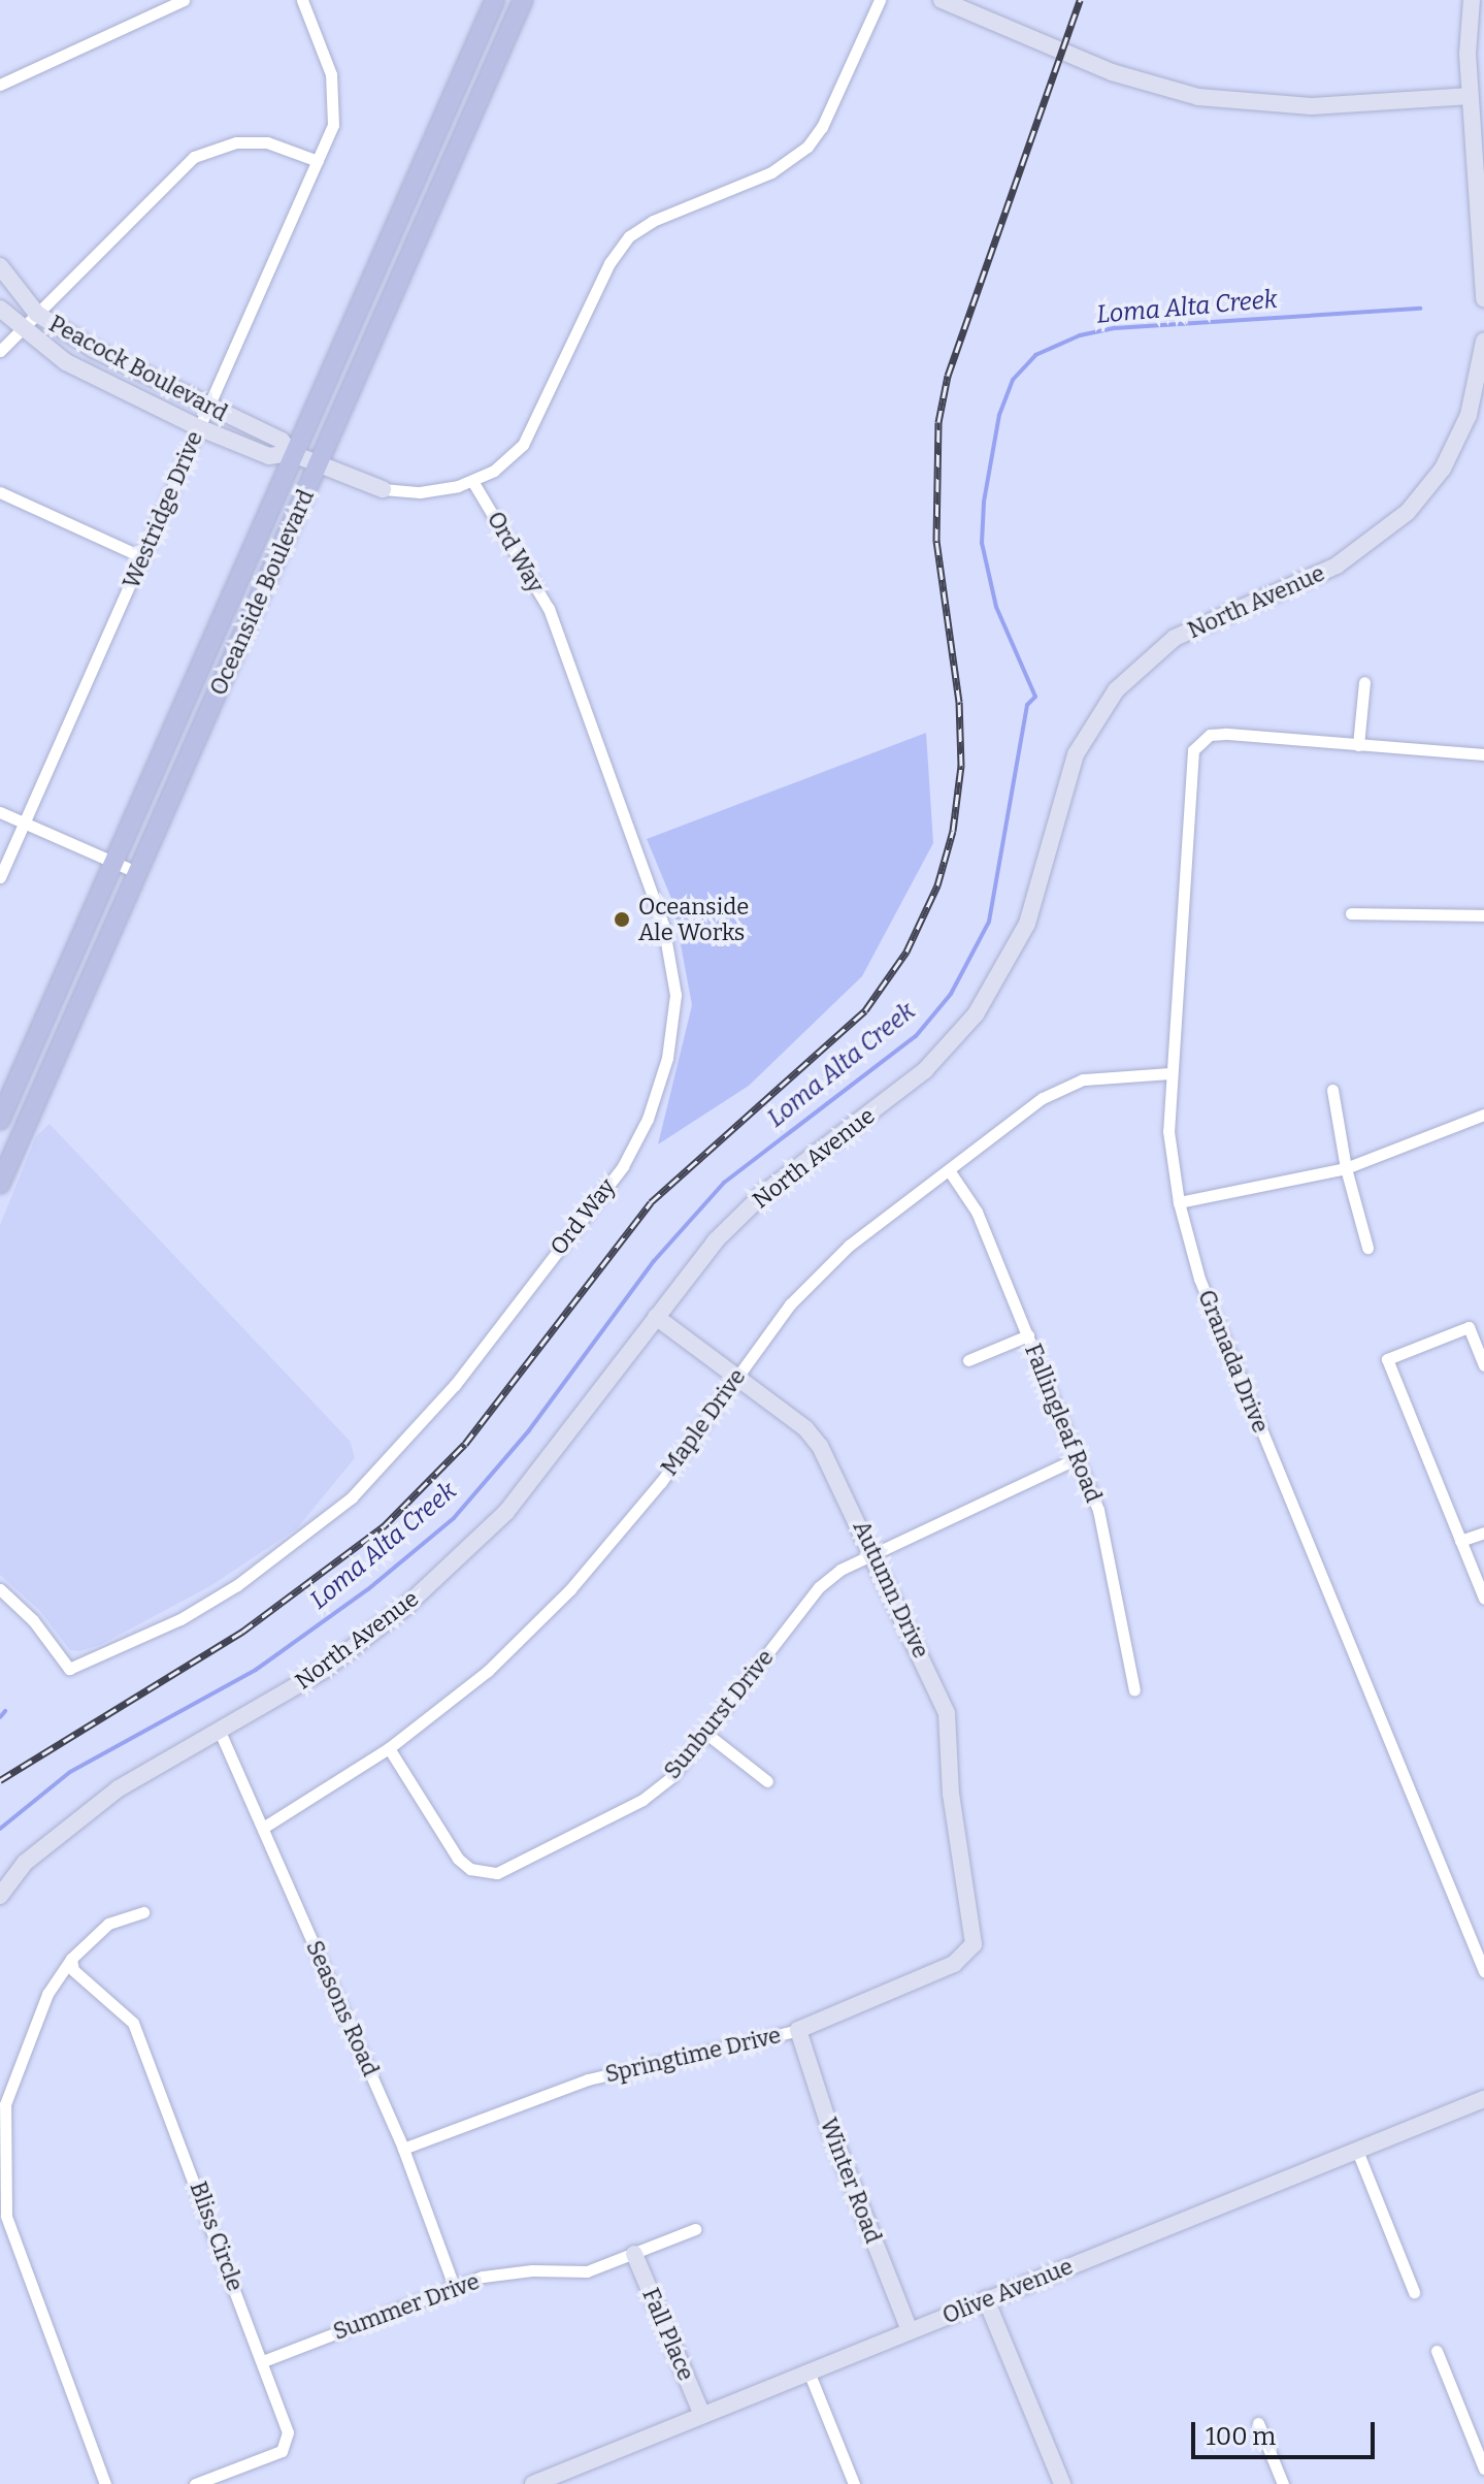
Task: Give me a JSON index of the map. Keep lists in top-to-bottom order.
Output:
{
  "streets": {
    "main road": [
      "Peacock Boulevard",
      "Oceanside Boulevard",
      "North Avenue",
      "Autumn Drive",
      "Springtime Drive",
      "Winter Road",
      "Olive Avenue",
      "Fall Place"
    ],
    "street": [
      "Westridge Drive",
      "Ord Way",
      "Granada Drive",
      "Maple Drive",
      "Fallingleaf Road",
      "Sunburst Drive",
      "Seasons Road",
      "Bliss Circle",
      "Summer Drive"
    ]
  },
  "crossings": [
    ["Peacock Boulevard", "Westridge Drive"],
    ["Peacock Boulevard", "Ord Way"],
    ["Peacock Boulevard", "Oceanside Boulevard"],
    ["North Avenue", "Autumn Drive"],
    ["North Avenue", "Seasons Road"],
    ["Granada Drive", "Maple Drive"],
    ["Maple Drive", "Fallingleaf Road"],
    ["Maple Drive", "Autumn Drive"],
    ["Maple Drive", "Sunburst Drive"],
    ["Maple Drive", "Seasons Road"],
    ["Fallingleaf Road", "Sunburst Drive"],
    ["Autumn Drive", "Sunburst Drive"],
    ["Autumn Drive", "Springtime Drive"],
    ["Seasons Road", "Springtime Drive"],
    ["Seasons Road", "Summer Drive"],
    ["Springtime Drive", "Winter Road"],
    ["Winter Road", "Olive Avenue"],
    ["Bliss Circle", "Summer Drive"],
    ["Olive Avenue", "Fall Place"],
    ["Summer Drive", "Fall Place"]
  ],
  "water": ["Loma Alta Creek"],
  "places": ["Oceanside Ale Works"],
  "scale_bar": "100 m"
}
